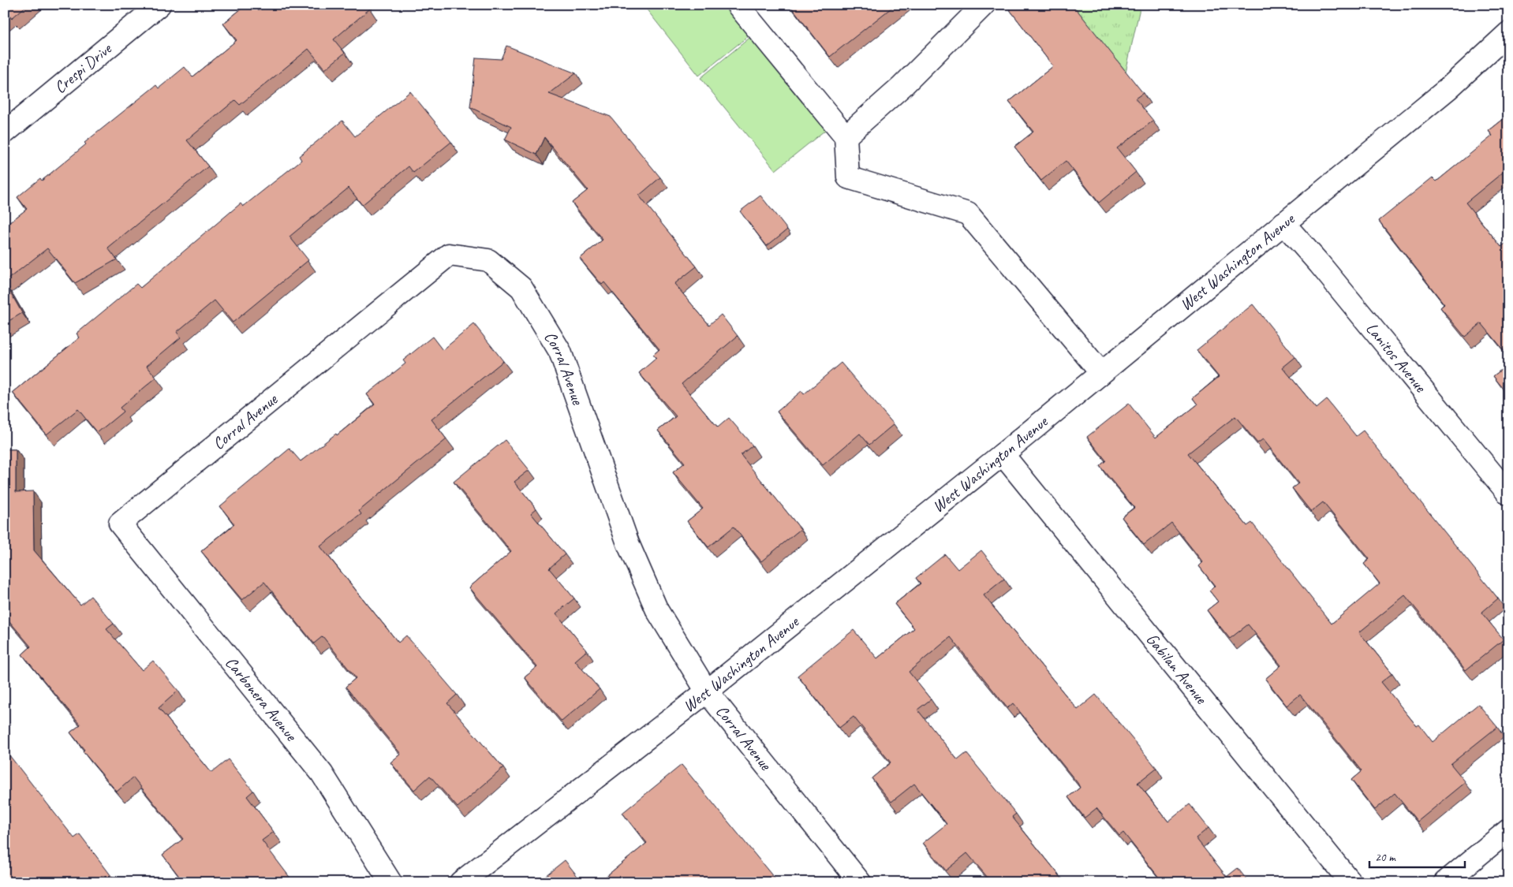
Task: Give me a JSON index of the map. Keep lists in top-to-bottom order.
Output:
{
  "streets": {
    "street": [
      "Crespi Drive",
      "West Washington Avenue",
      "Lanitos Avenue",
      "Corral Avenue",
      "Gabilan Avenue",
      "Carbonera Avenue"
    ]
  },
  "crossings": [
    ["West Washington Avenue", "Lanitos Avenue"],
    ["West Washington Avenue", "Corral Avenue"],
    ["West Washington Avenue", "Gabilan Avenue"],
    ["Corral Avenue", "Carbonera Avenue"]
  ],
  "scale_bar": "20 m"
}
